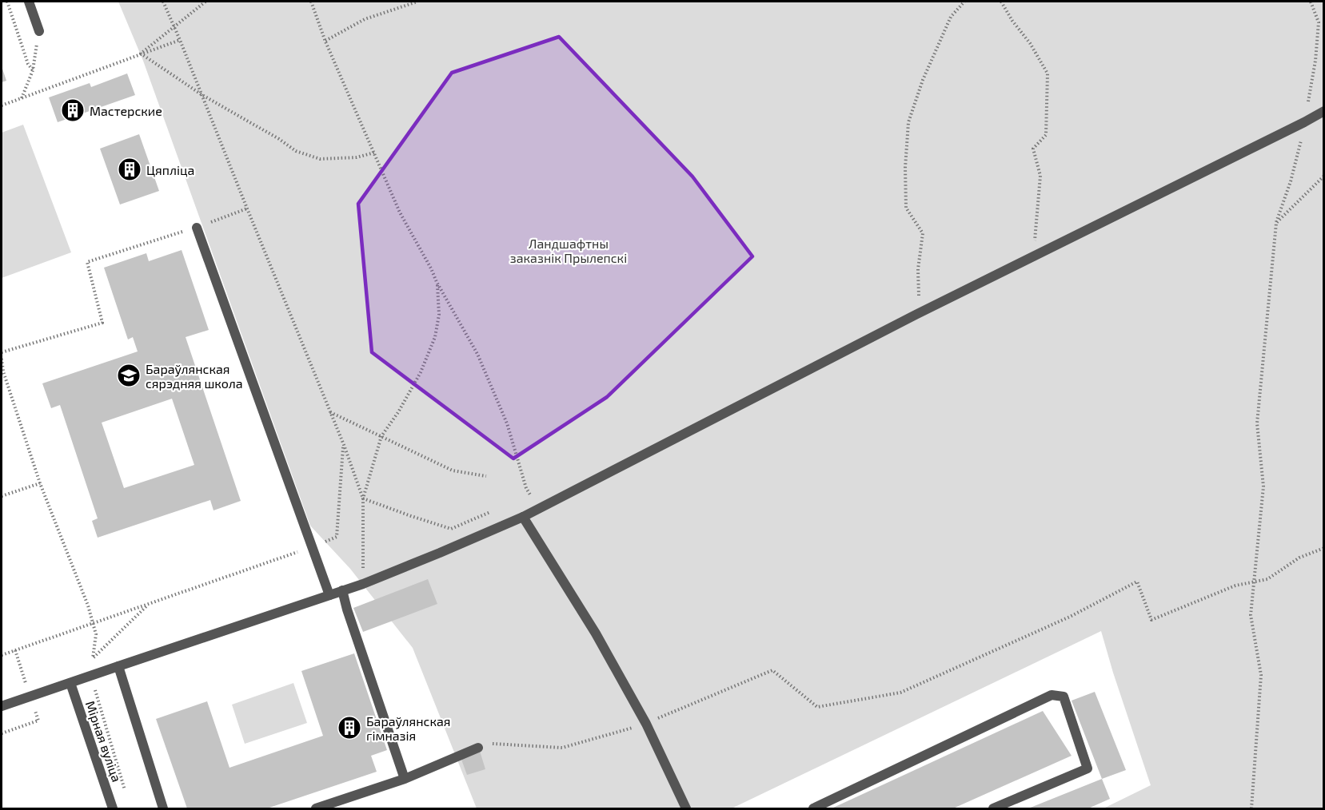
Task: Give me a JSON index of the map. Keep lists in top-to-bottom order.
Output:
{
  "streets": {
    "street": ["Мірная вуліца"]
  },
  "parks": ["Ландшафтны заказнік Прылепскі"],
  "places": {
    "building": ["Мастерские", "Цяпліца", "Бараўлянская гімназія"],
    "school or university": ["Бараўлянская сярэдняя школа"]
  }
}
